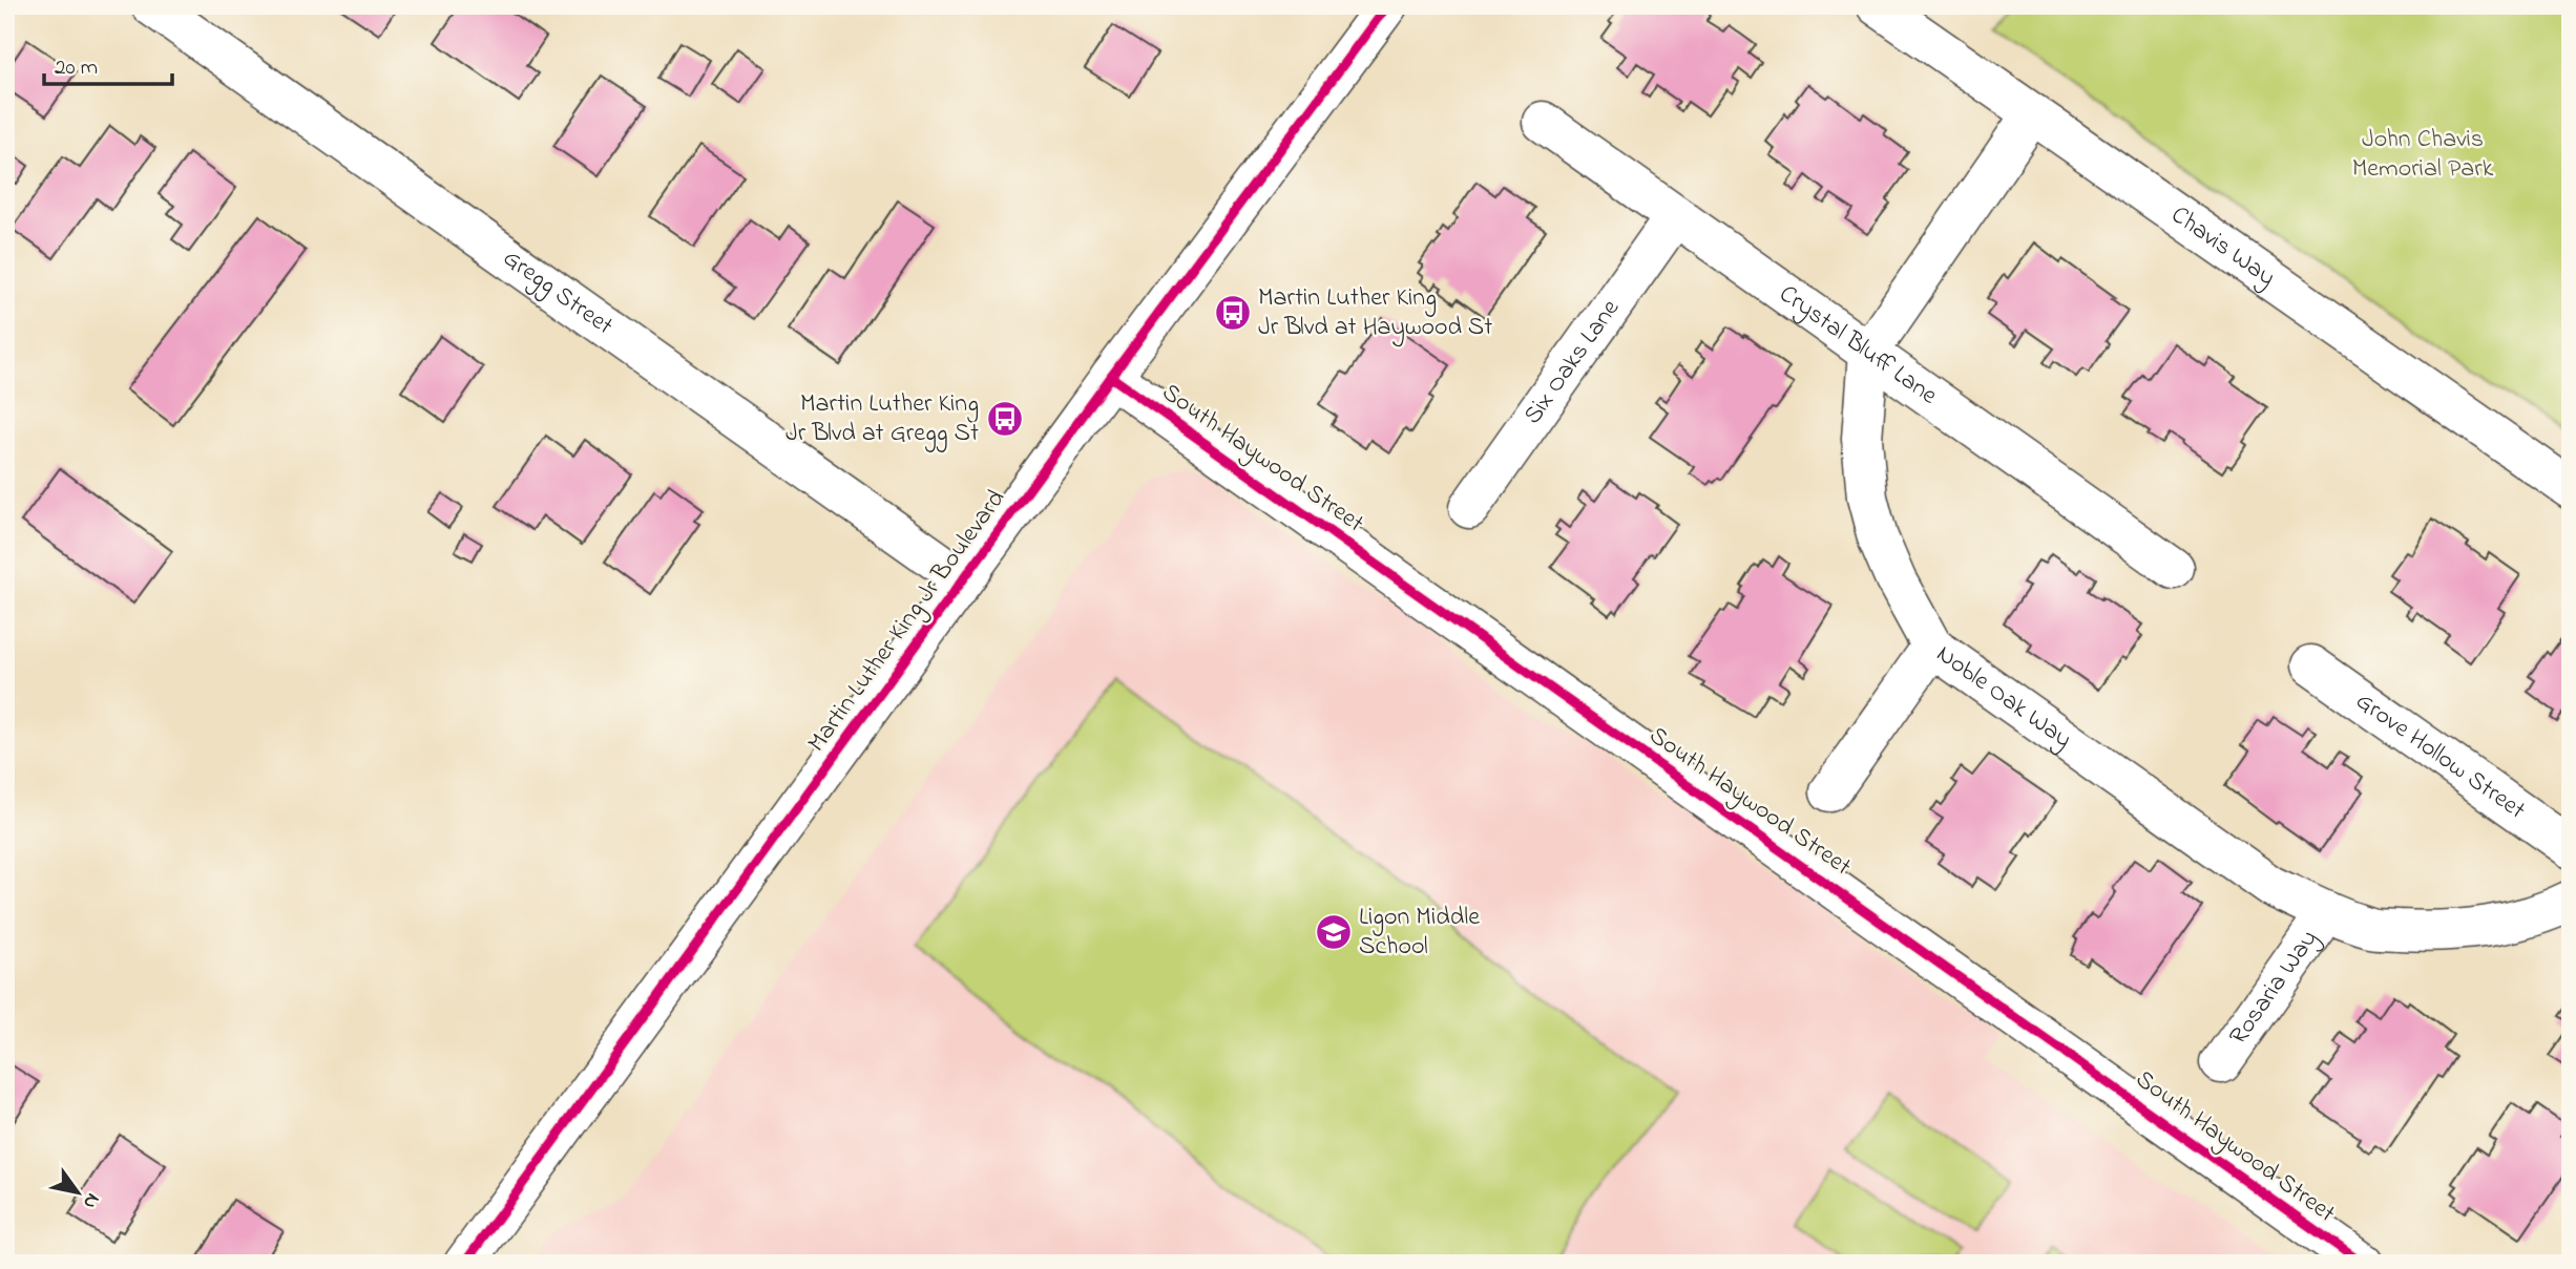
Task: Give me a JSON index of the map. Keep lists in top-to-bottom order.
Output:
{
  "streets": {
    "street": [
      "Chavis Way",
      "Gregg Street",
      "Crystal Bluff Lane",
      "Six Oaks Lane",
      "South Haywood Street",
      "Martin Luther King Jr Boulevard",
      "Noble Oak Way",
      "Grove Hollow Street",
      "Rosaria Way"
    ]
  },
  "crossings": [
    ["Gregg Street", "Martin Luther King Jr Boulevard"],
    ["Crystal Bluff Lane", "Six Oaks Lane"],
    ["Crystal Bluff Lane", "Noble Oak Way"],
    ["South Haywood Street", "Martin Luther King Jr Boulevard"],
    ["Noble Oak Way", "Rosaria Way"]
  ],
  "parks": ["John Chavis Memorial Park"],
  "places": {
    "bus stop": ["Martin Luther King Jr Blvd at Haywood St", "Martin Luther King Jr Blvd at Gregg St"],
    "school or university": ["Ligon Middle School"]
  },
  "scale_bar": "20 m",
  "north": "bottom right"
}
